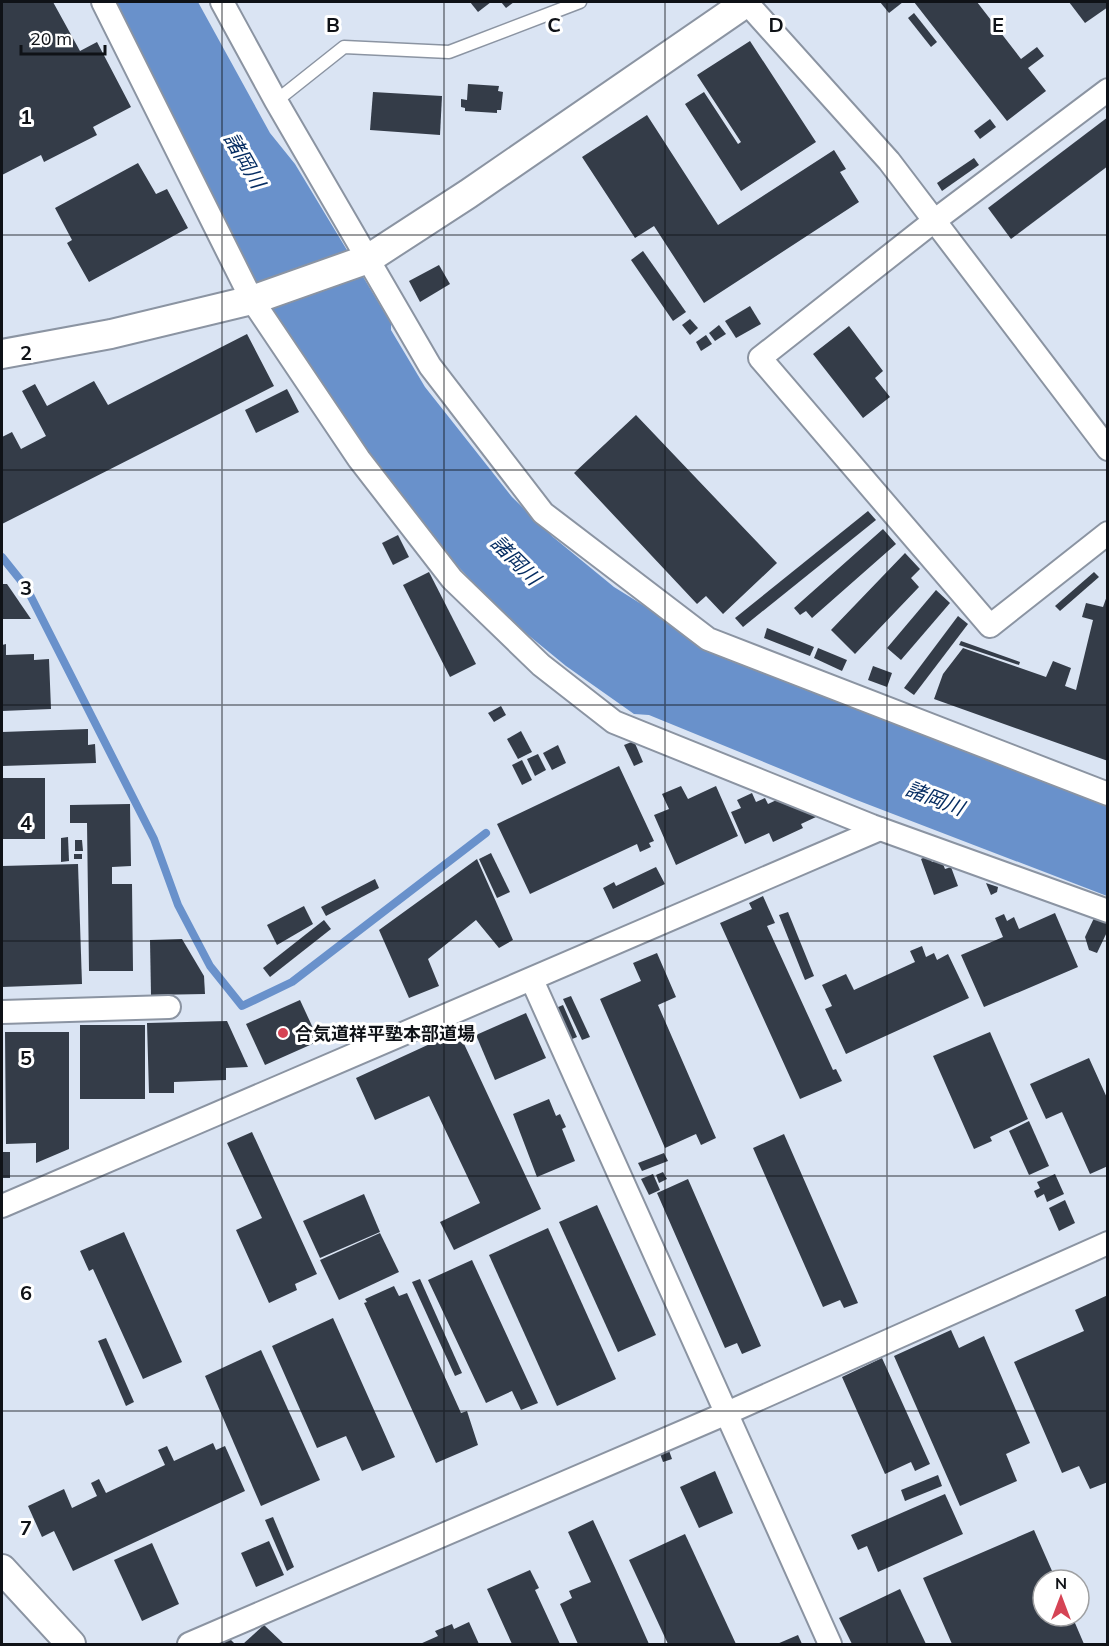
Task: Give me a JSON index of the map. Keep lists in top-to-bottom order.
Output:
{
  "water": ["諸岡川"],
  "places": ["合気道祥平塾本部道場"],
  "scale_bar": "20 m",
  "north": "top",
  "grid": {
    "columns": [
      "B",
      "C",
      "D",
      "E"
    ],
    "rows": [
      "1",
      "2",
      "3",
      "4",
      "5",
      "6",
      "7"
    ]
  }
}
